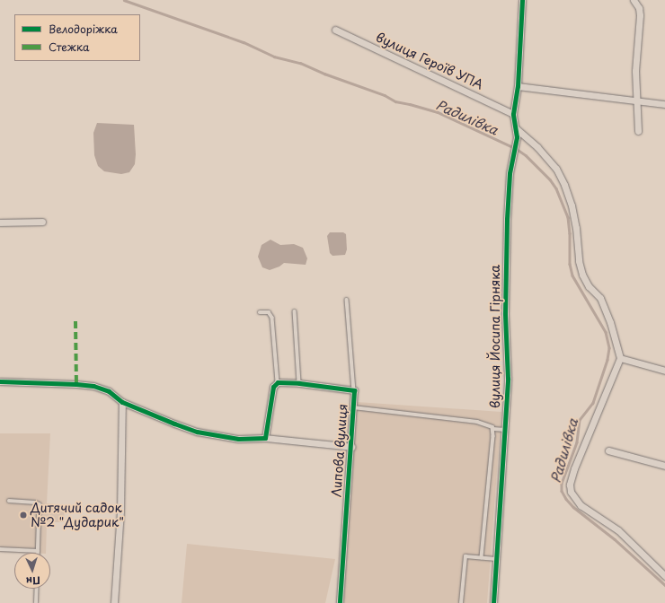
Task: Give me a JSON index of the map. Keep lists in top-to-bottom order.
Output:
{
  "streets": {
    "street": ["вулиця Героїв УПА", "вулиця Йосипа Гірняка", "Липова вулиця"]
  },
  "crossings": [
    ["вулиця Героїв УПА", "вулиця Йосипа Гірняка"],
    ["вулиця Йосипа Гірняка", "Липова вулиця"]
  ],
  "water": ["Радилівка"],
  "places": ["Дитячий садок №2 \"Дударик\""],
  "legend": ["Велодоріжка", "Стежка"],
  "north": "bottom"
}
